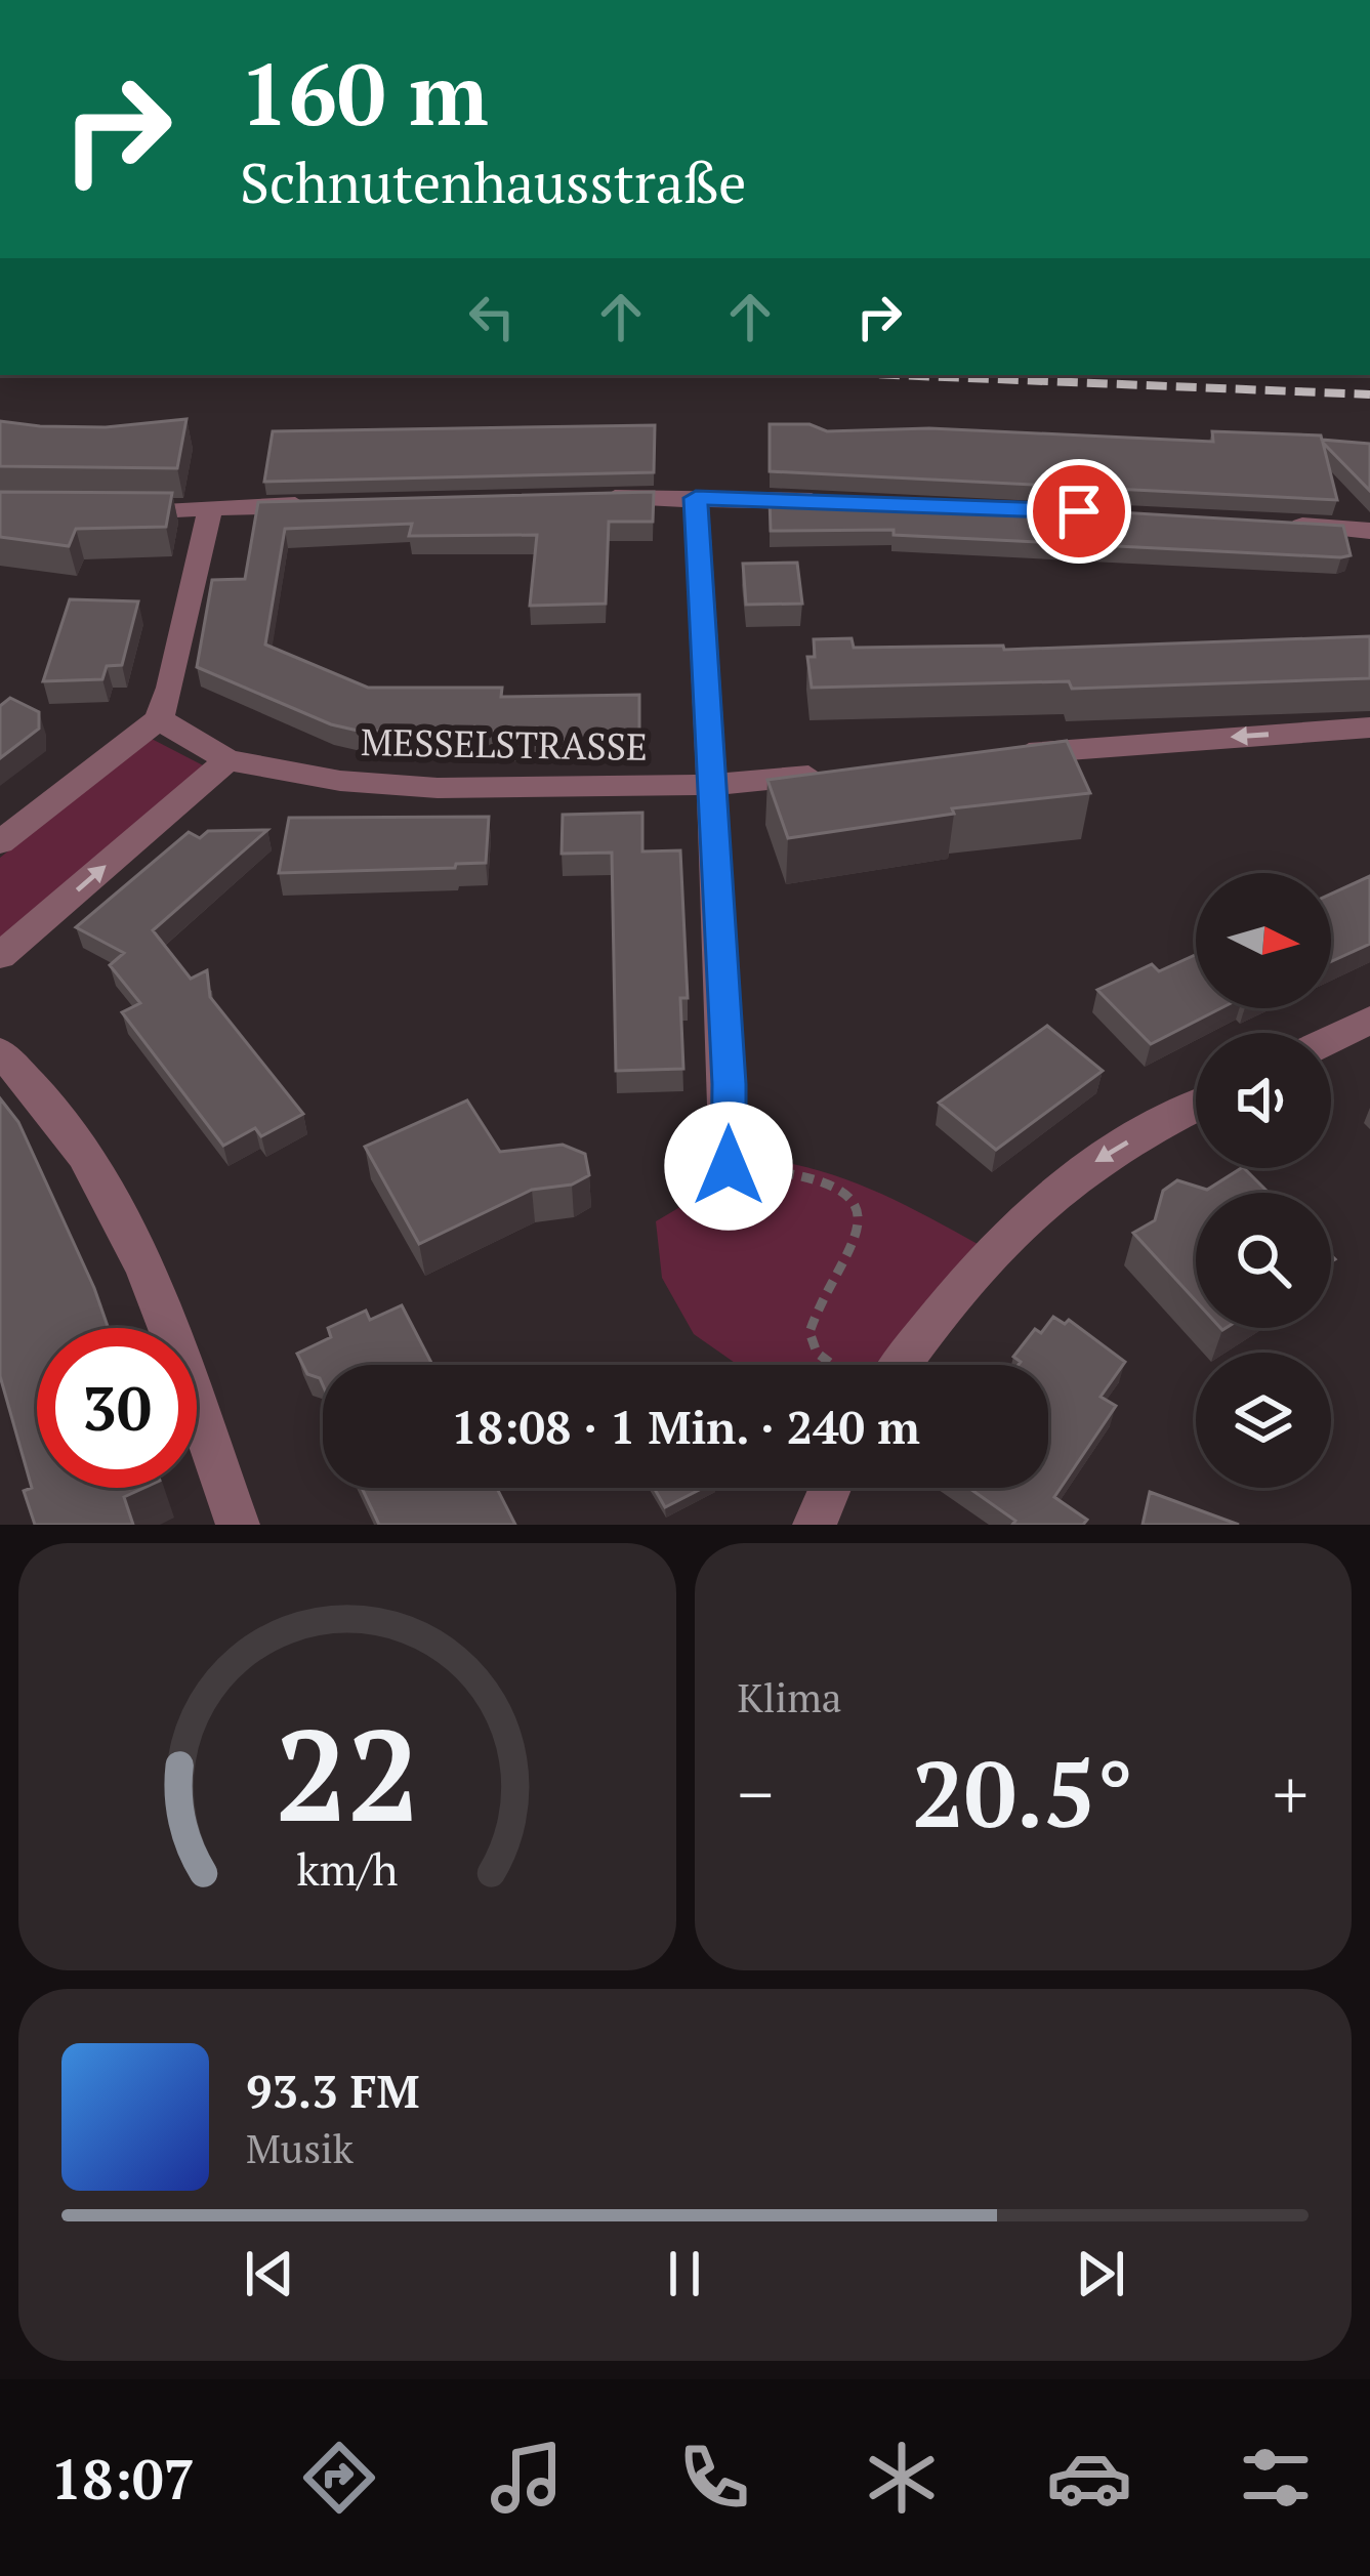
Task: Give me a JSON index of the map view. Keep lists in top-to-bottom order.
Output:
{
  "streets": {
    "street": ["MESSELSTRASSE"]
  },
  "north": "right",
  "page": {
    "turn": ["160 m", "Schnutenhausstraße"],
    "limit": "30",
    "trip": "18:08 · 1 Min. · 240 m",
    "tile": "Klima",
    "heat": ["−", "20.5°", "+"],
    "song": ["93.3 FM", "Musik"],
    "tabs": "18:07",
    "gauge": ["22", "km/h"]
  }
}
